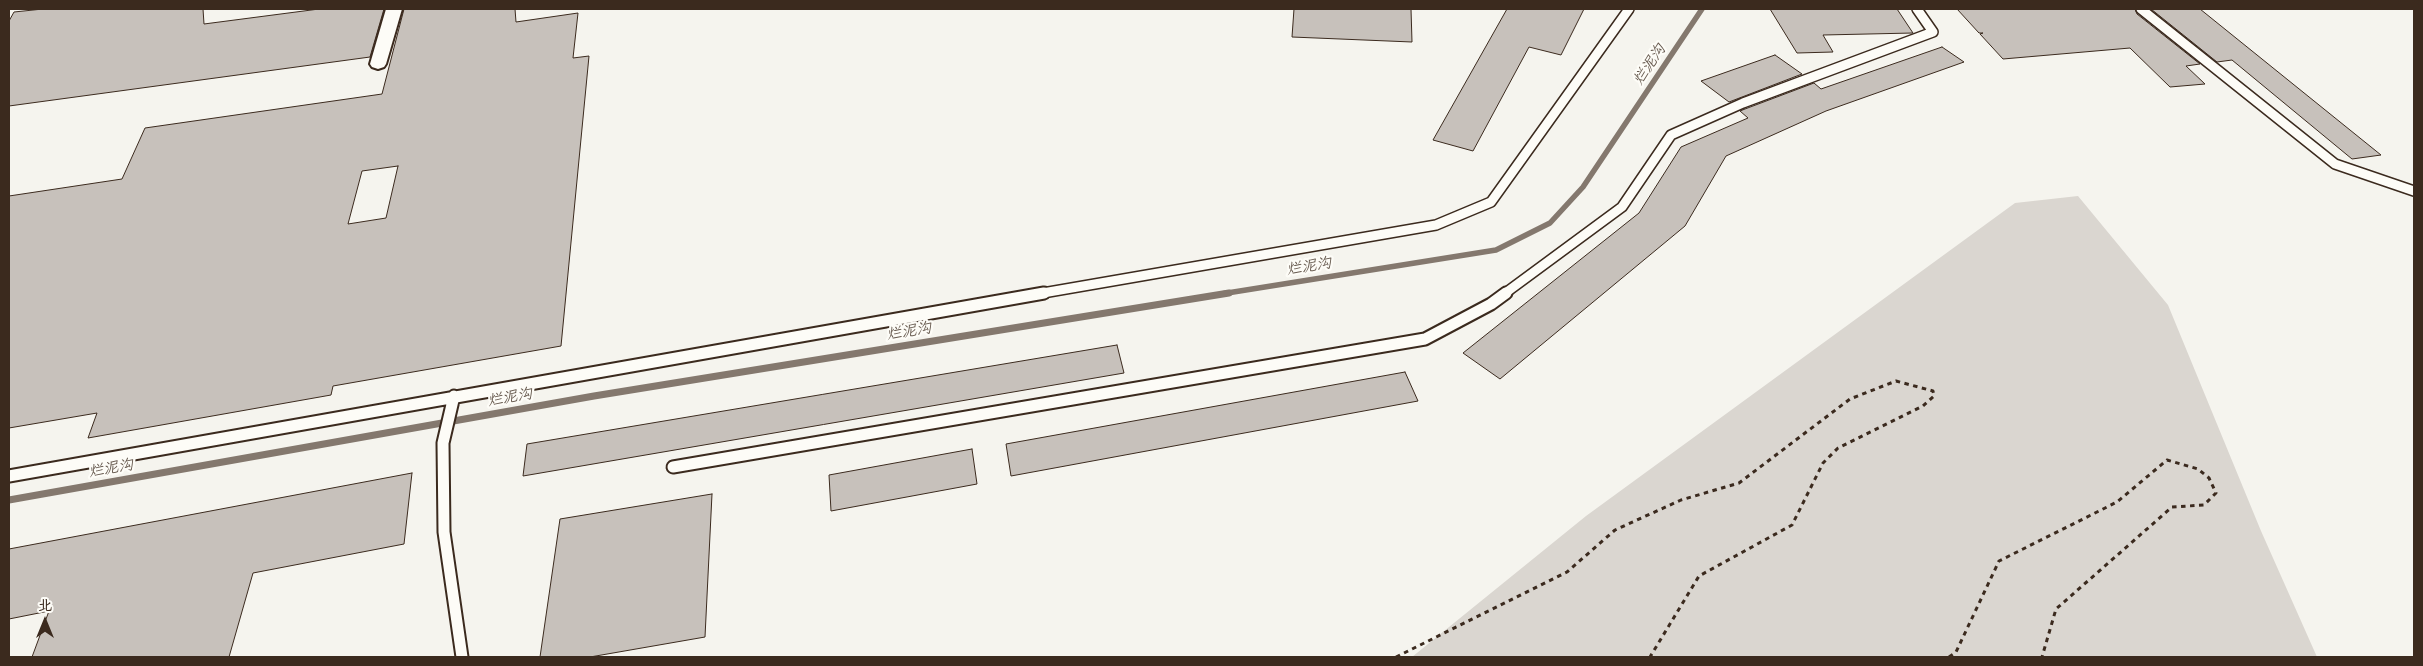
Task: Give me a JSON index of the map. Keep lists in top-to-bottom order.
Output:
{
  "water": ["烂泥沟"],
  "north": "top"
}
